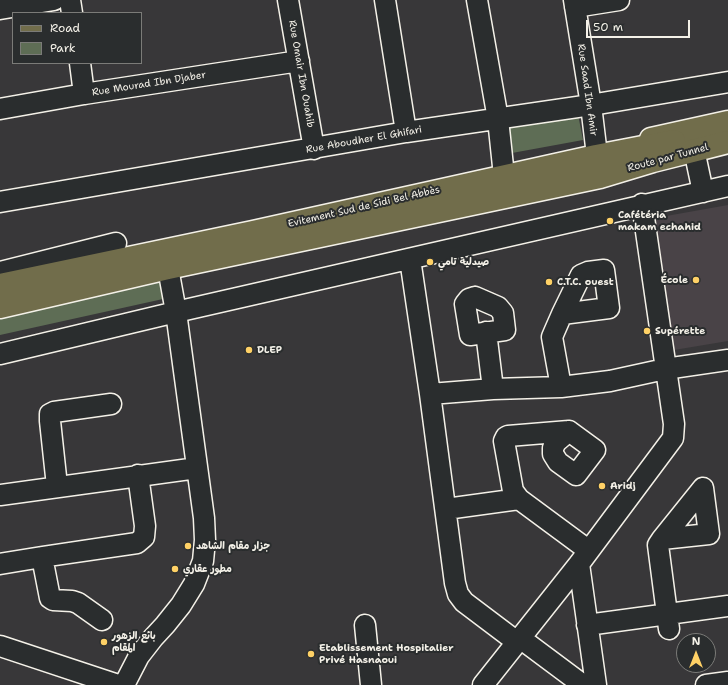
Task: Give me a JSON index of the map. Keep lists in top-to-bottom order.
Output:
{
  "streets": {
    "main road": ["Route par Tunnel", "Evitement Sud de Sidi Bel Abbès"],
    "street": [
      "Rue Omair Ibn Ouahib",
      "Rue Mourad Ibn Djaber",
      "Rue Saad Ibn Amir",
      "Rue Aboudher El Ghifari"
    ]
  },
  "crossings": [
    ["Rue Omair Ibn Ouahib", "Rue Mourad Ibn Djaber"],
    ["Rue Omair Ibn Ouahib", "Rue Aboudher El Ghifari"],
    ["Rue Saad Ibn Amir", "Rue Aboudher El Ghifari"],
    ["Rue Saad Ibn Amir", "Route par Tunnel"],
    ["Rue Saad Ibn Amir", "Evitement Sud de Sidi Bel Abbès"],
    ["Route par Tunnel", "Evitement Sud de Sidi Bel Abbès"]
  ],
  "places": [
    "Cafétéria makam echahid",
    "صيدلية تامي",
    "École",
    "C.T.C. ouest",
    "Supérette",
    "DLEP",
    "Aridj",
    "جزار مقام الشاهد",
    "مطور عقاري",
    "بائع الزهور المقام",
    "Etablissement Hospitalier Privé Hasnaoui"
  ],
  "legend": ["Road", "Park"],
  "scale_bar": "50 m",
  "north": "top"
}
